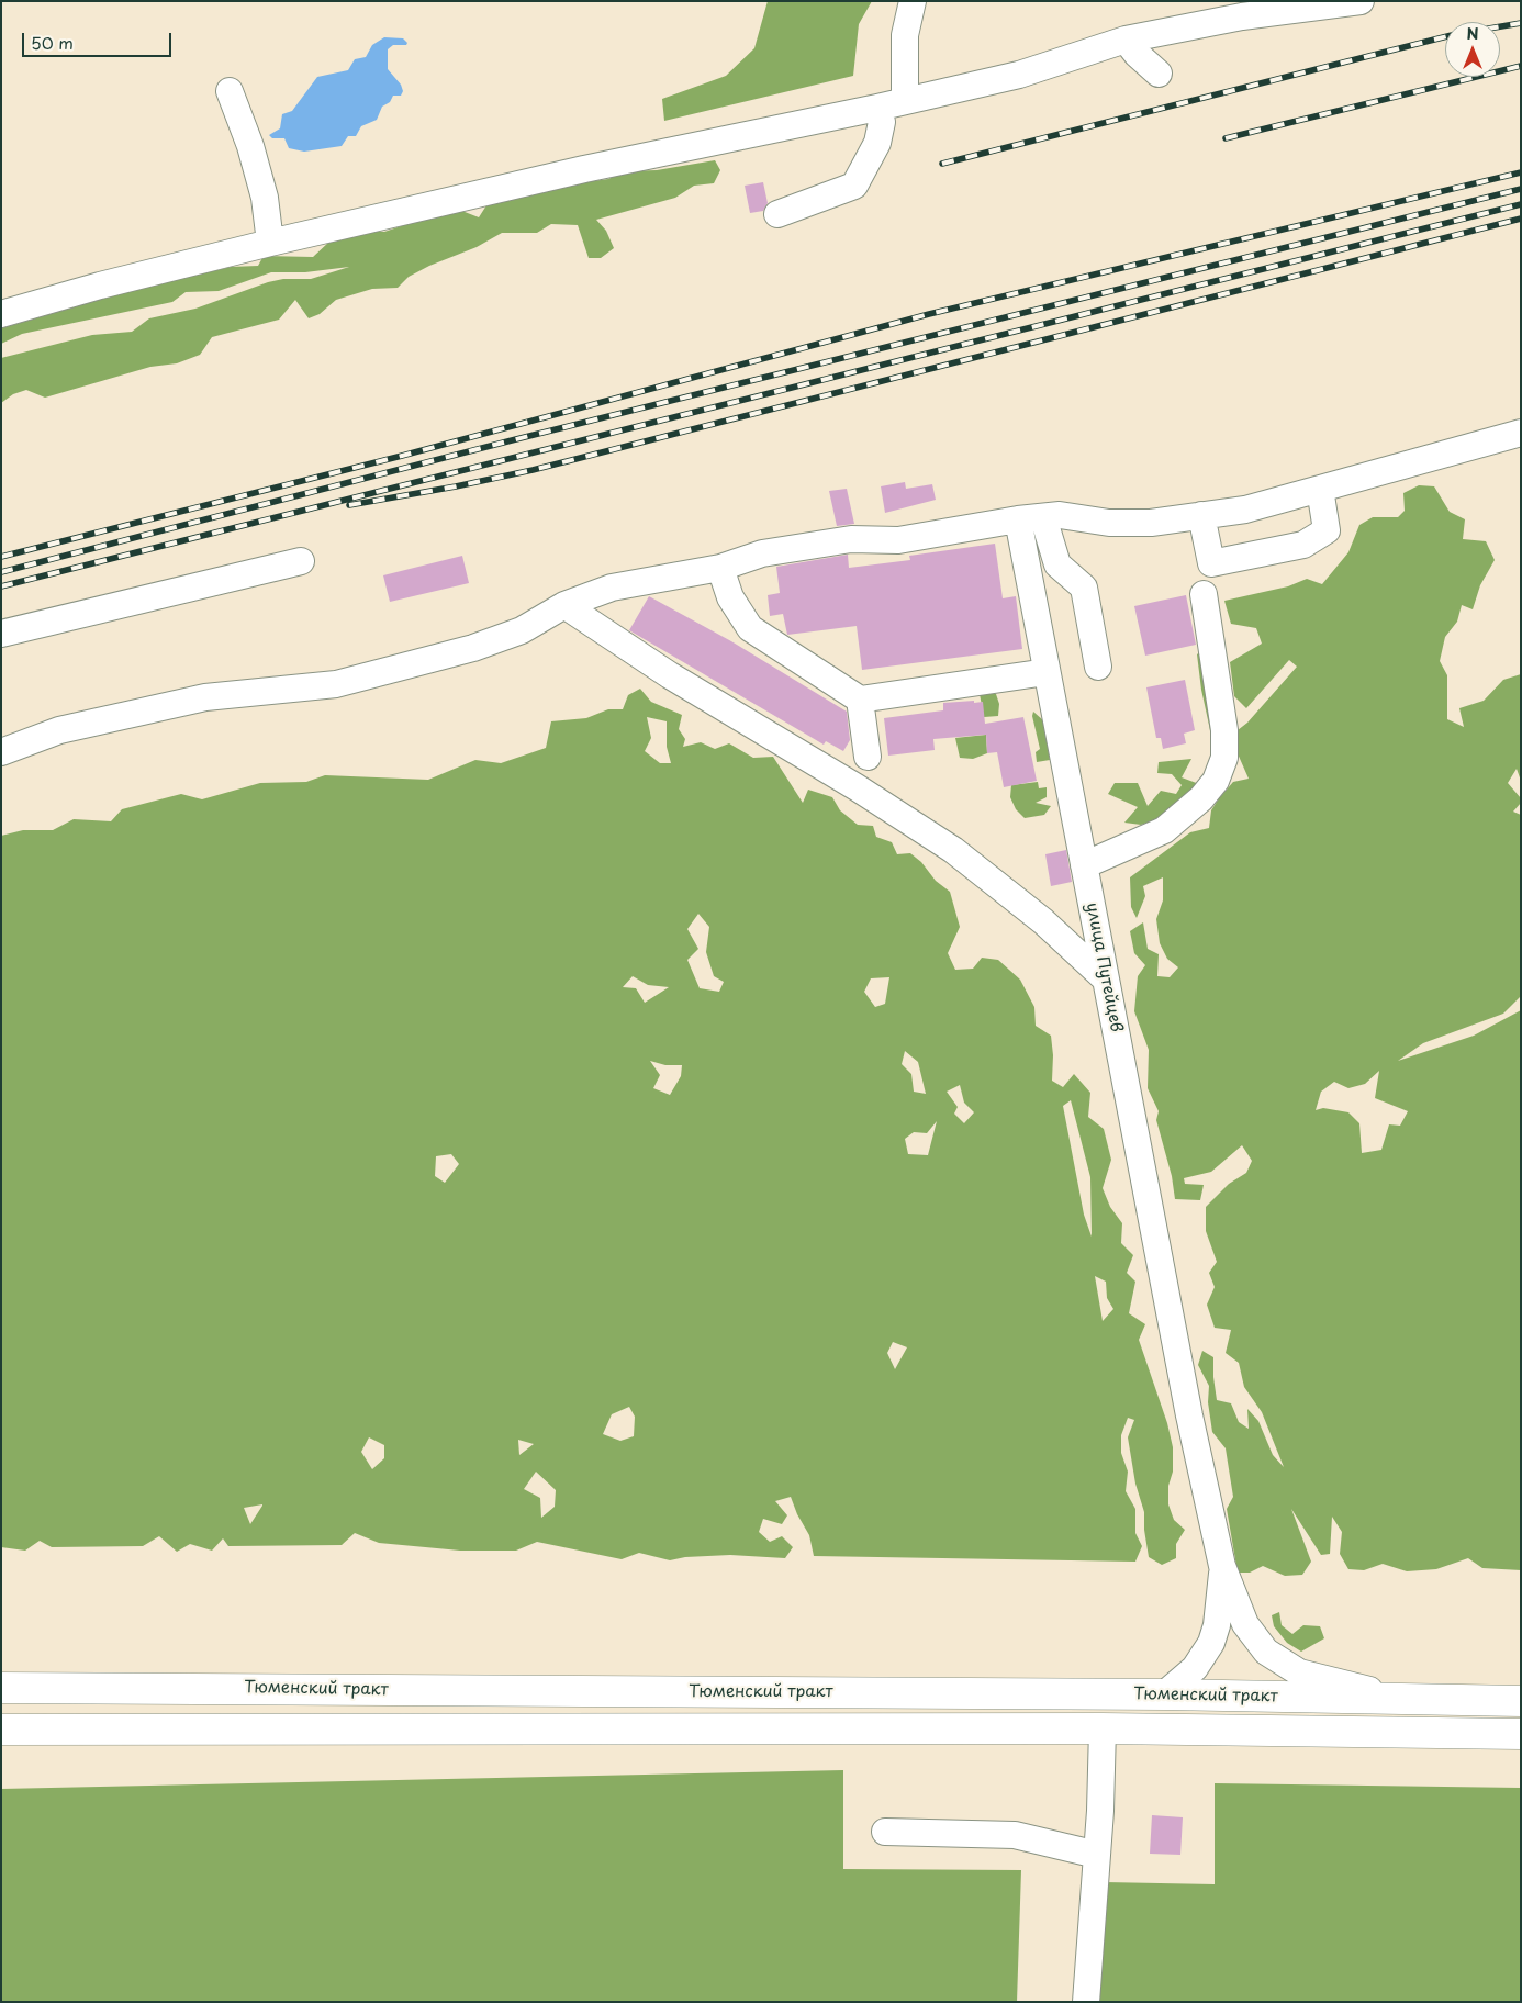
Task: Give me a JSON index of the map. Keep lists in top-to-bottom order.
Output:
{
  "streets": {
    "main road": ["Тюменский тракт"],
    "street": ["улица Путейцев"]
  },
  "scale_bar": "50 m",
  "north": "top"
}
